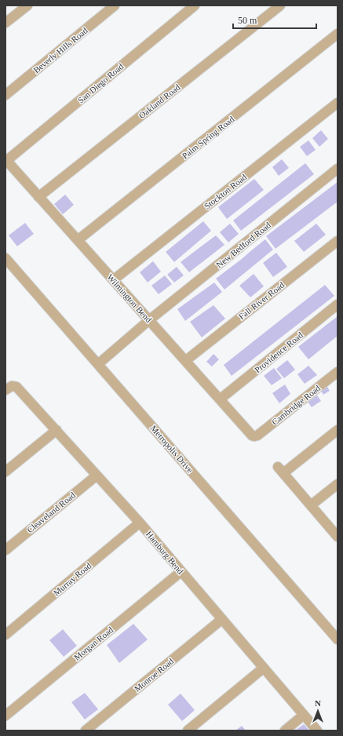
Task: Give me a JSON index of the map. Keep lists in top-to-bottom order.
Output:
{
  "streets": {
    "street": [
      "Beverly Hills Road",
      "San Diego Road",
      "Oakland Road",
      "Palm Spring Road",
      "Stockton Road",
      "New Bedford Road",
      "Wilmington Bend",
      "Fall River Road",
      "Providence Road",
      "Cambridge Road",
      "Metropolis Drive",
      "Cleaveland Road",
      "Hamburg Bend",
      "Murray Road",
      "Morgan Road",
      "Monroe Road"
    ]
  },
  "crossings": [
    ["San Diego Road", "Wilmington Bend"],
    ["Oakland Road", "Wilmington Bend"],
    ["Palm Spring Road", "Wilmington Bend"],
    ["Stockton Road", "Wilmington Bend"],
    ["New Bedford Road", "Wilmington Bend"],
    ["New Bedford Road", "Metropolis Drive"],
    ["Wilmington Bend", "Fall River Road"],
    ["Wilmington Bend", "Providence Road"],
    ["Wilmington Bend", "Cambridge Road"],
    ["Cleaveland Road", "Hamburg Bend"],
    ["Hamburg Bend", "Murray Road"],
    ["Hamburg Bend", "Morgan Road"],
    ["Hamburg Bend", "Monroe Road"]
  ],
  "scale_bar": "50 m",
  "north": "top"
}
